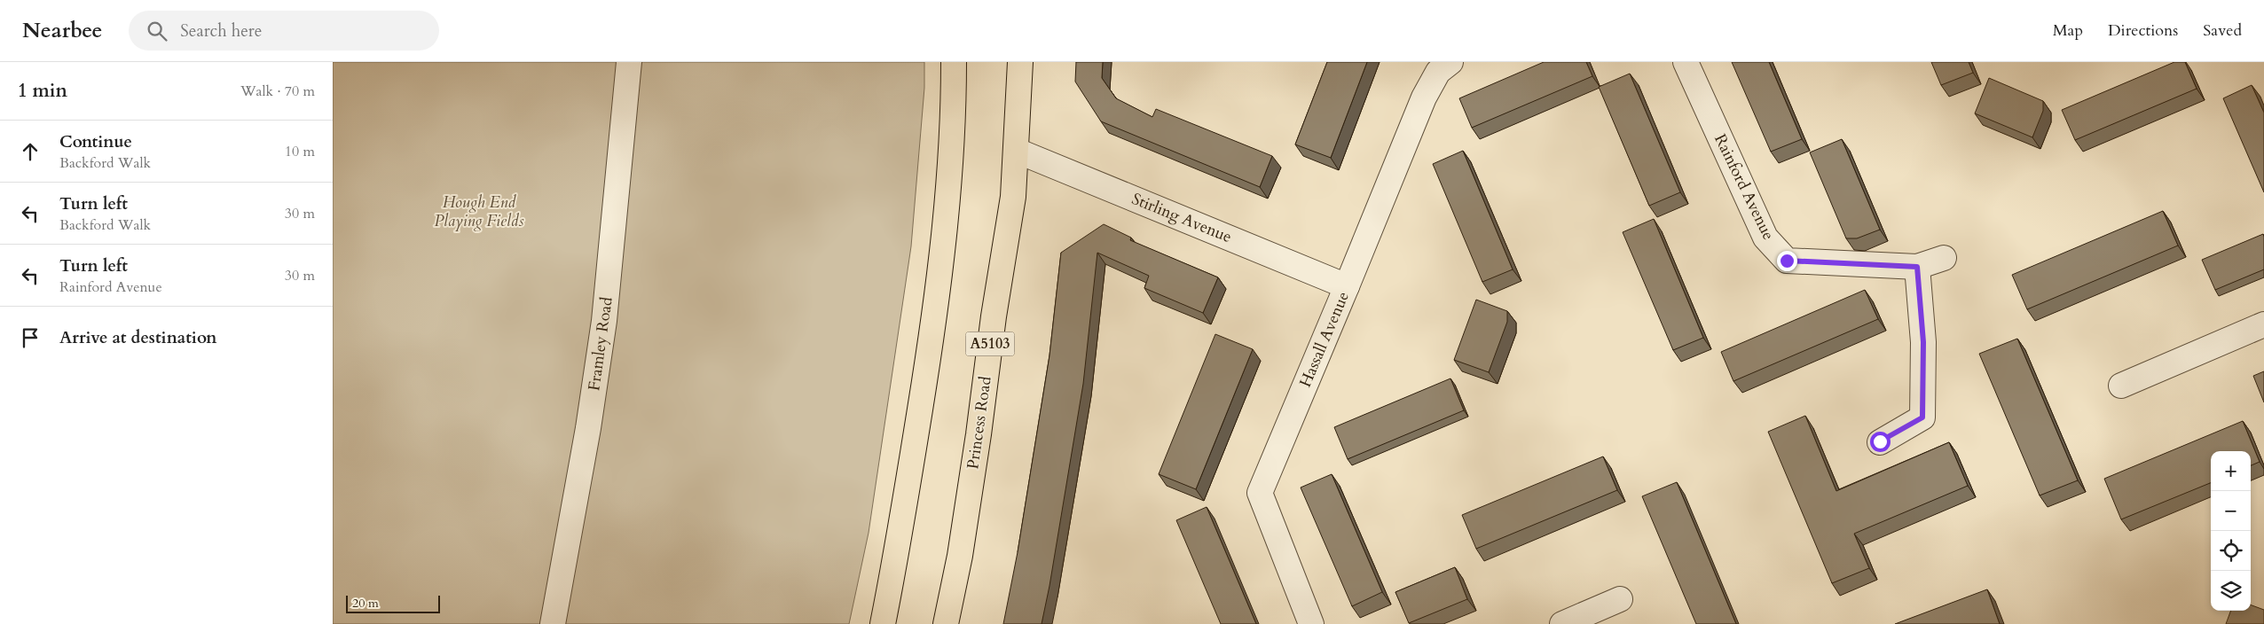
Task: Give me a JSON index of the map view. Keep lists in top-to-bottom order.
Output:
{
  "streets": {
    "highway": ["A5103", "Princess Road"],
    "street": [
      "Rainford Avenue",
      "Stirling Avenue",
      "Hassall Avenue",
      "Framley Road"
    ]
  },
  "crossings": [
    ["Stirling Avenue", "Hassall Avenue"],
    ["Stirling Avenue", "Princess Road"]
  ],
  "parks": ["Hough End Playing Fields"],
  "scale_bar": "20 m",
  "page": {
    "header": "Nearbee",
    "search": "Search here",
    "nav": ["Map", "Directions", "Saved"],
    "heading": ["1 min", "Walk · 70 m"],
    "list": [
      ["Continue", "Backford Walk", "10 m"],
      ["Turn left", "Backford Walk", "30 m"],
      ["Turn left", "Rainford Avenue", "30 m"],
      "Arrive at destination"
    ],
    "map_buttons": ["+", "−"],
    "scale": "20 m"
  }
}
